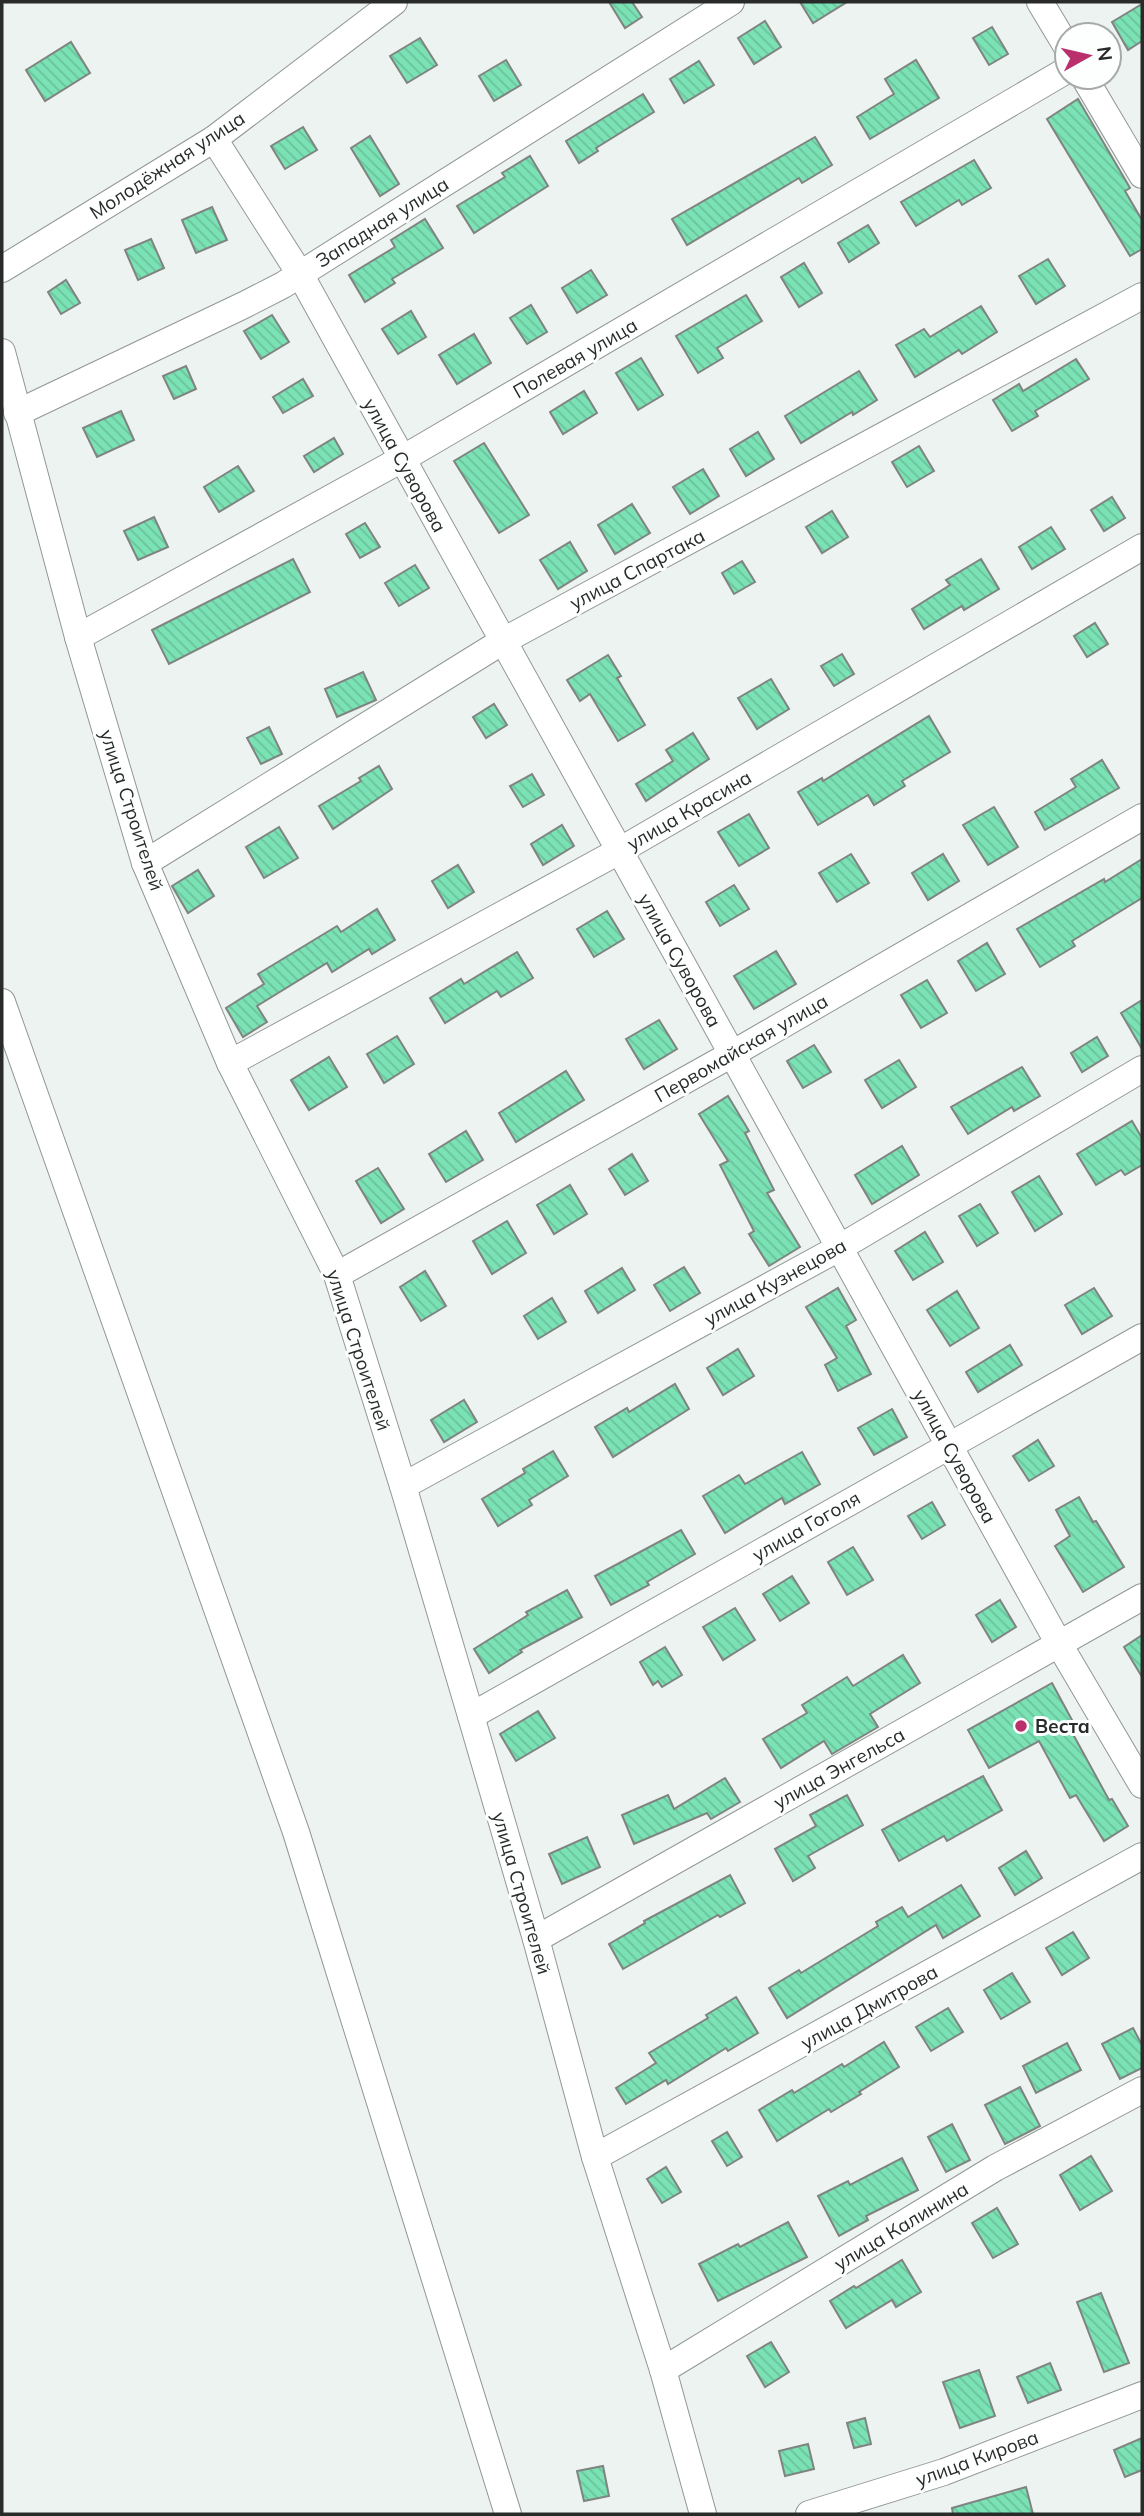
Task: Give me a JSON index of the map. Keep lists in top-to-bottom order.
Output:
{
  "streets": {
    "street": [
      "Молодёжная улица",
      "Западная улица",
      "Полевая улица",
      "улица Суворова",
      "улица Спартака",
      "улица Строителей",
      "улица Красина",
      "Первомайская улица",
      "улица Кузнецова",
      "улица Гоголя",
      "улица Энгельса",
      "улица Дмитрова",
      "улица Калинина",
      "улица Кирова"
    ]
  },
  "crossings": [
    ["Молодёжная улица", "улица Суворова"],
    ["Западная улица", "улица Суворова"],
    ["Западная улица", "улица Строителей"],
    ["Полевая улица", "улица Суворова"],
    ["Полевая улица", "улица Строителей"],
    ["улица Суворова", "улица Спартака"],
    ["улица Суворова", "улица Красина"],
    ["улица Суворова", "Первомайская улица"],
    ["улица Суворова", "улица Кузнецова"],
    ["улица Суворова", "улица Гоголя"],
    ["улица Суворова", "улица Энгельса"],
    ["улица Спартака", "улица Строителей"],
    ["улица Строителей", "улица Красина"],
    ["улица Строителей", "Первомайская улица"],
    ["улица Строителей", "улица Кузнецова"],
    ["улица Строителей", "улица Гоголя"],
    ["улица Строителей", "улица Энгельса"],
    ["улица Строителей", "улица Дмитрова"],
    ["улица Строителей", "улица Калинина"]
  ],
  "places": ["Веста"],
  "north": "right"
}
